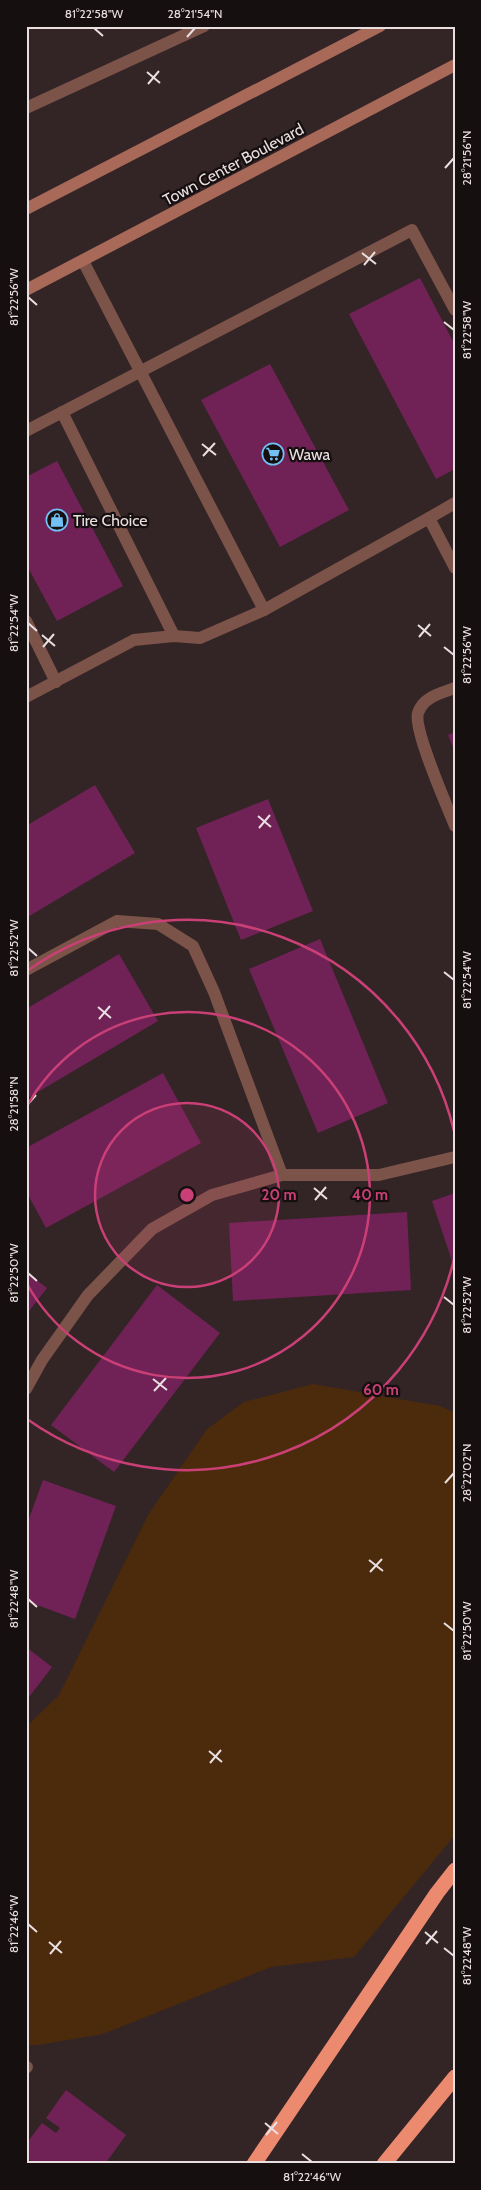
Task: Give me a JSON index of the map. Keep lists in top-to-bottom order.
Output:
{
  "streets": {
    "main road": ["Town Center Boulevard"]
  },
  "places": {
    "supermarket": ["Wawa"],
    "shop": ["Tire Choice"]
  },
  "coordinates": [
    "81°22'58\"W",
    "28°21'54\"N",
    "28°21'56\"N",
    "81°22'56\"W",
    "81°22'54\"W",
    "81°22'52\"W",
    "28°21'58\"N",
    "81°22'50\"W",
    "28°22'02\"N",
    "81°22'48\"W",
    "81°22'46\"W"
  ],
  "rings": ["20 m", "40 m", "60 m"]
}
